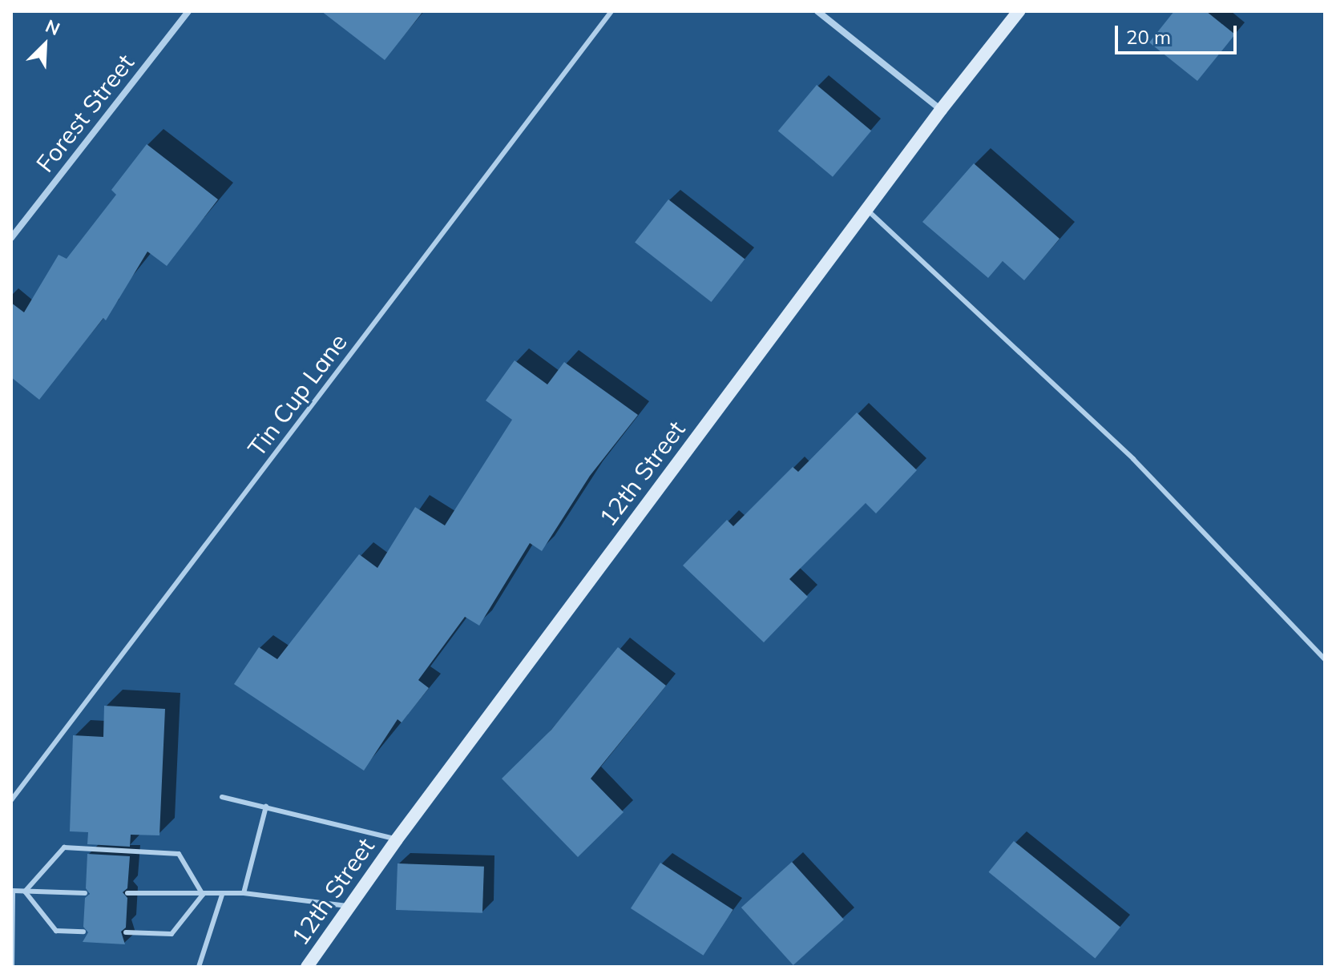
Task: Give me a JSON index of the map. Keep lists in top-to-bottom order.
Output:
{
  "streets": {
    "street": ["Forest Street", "12th Street"],
    "lane": ["Tin Cup Lane"]
  },
  "scale_bar": "20 m",
  "north": "top right"
}
